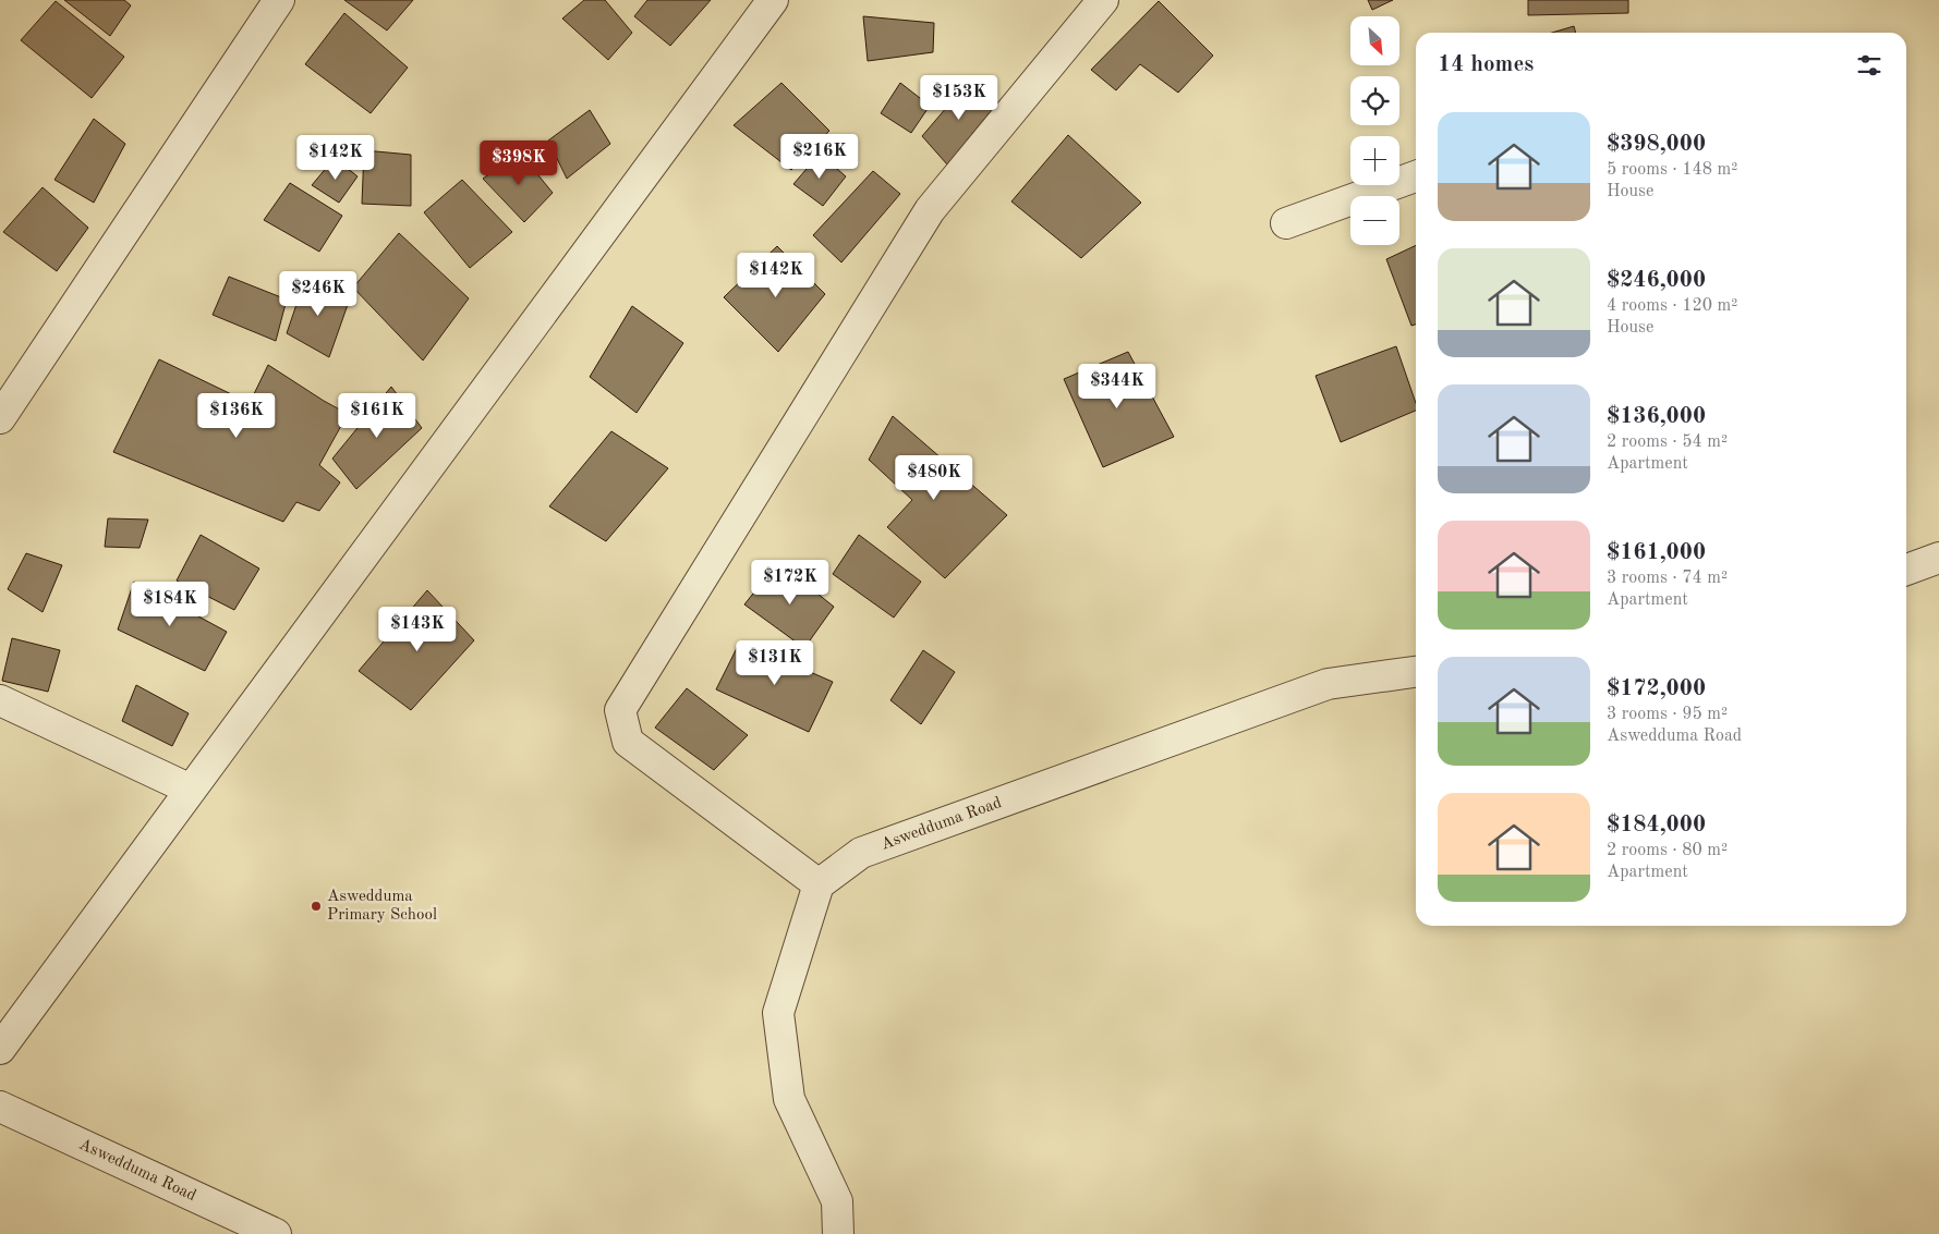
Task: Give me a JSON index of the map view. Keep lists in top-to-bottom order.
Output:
{
  "streets": {
    "street": ["Aswedduma Road"]
  },
  "places": ["Aswedduma Primary School"],
  "north": "bottom right",
  "page": {
    "map_buttons": ["+", "−"],
    "heading": "14 homes",
    "price": [
      "$153K",
      "$216K",
      "$142K",
      "$398K",
      "$142K",
      "$246K",
      "$344K",
      "$136K",
      "$161K",
      "$480K",
      "$172K",
      "$184K",
      "$143K",
      "$131K"
    ],
    "list": [
      {
        "name": "$398,000",
        "note": "5 rooms · 148 m² · House"
      },
      {
        "name": "$246,000",
        "note": "4 rooms · 120 m² · House"
      },
      {
        "name": "$136,000",
        "note": "2 rooms · 54 m² · Apartment"
      },
      {
        "name": "$161,000",
        "note": "3 rooms · 74 m² · Apartment"
      },
      {
        "name": "$172,000",
        "note": "3 rooms · 95 m² · Aswedduma Road"
      },
      {
        "name": "$184,000",
        "note": "2 rooms · 80 m² · Apartment"
      }
    ]
  }
}
